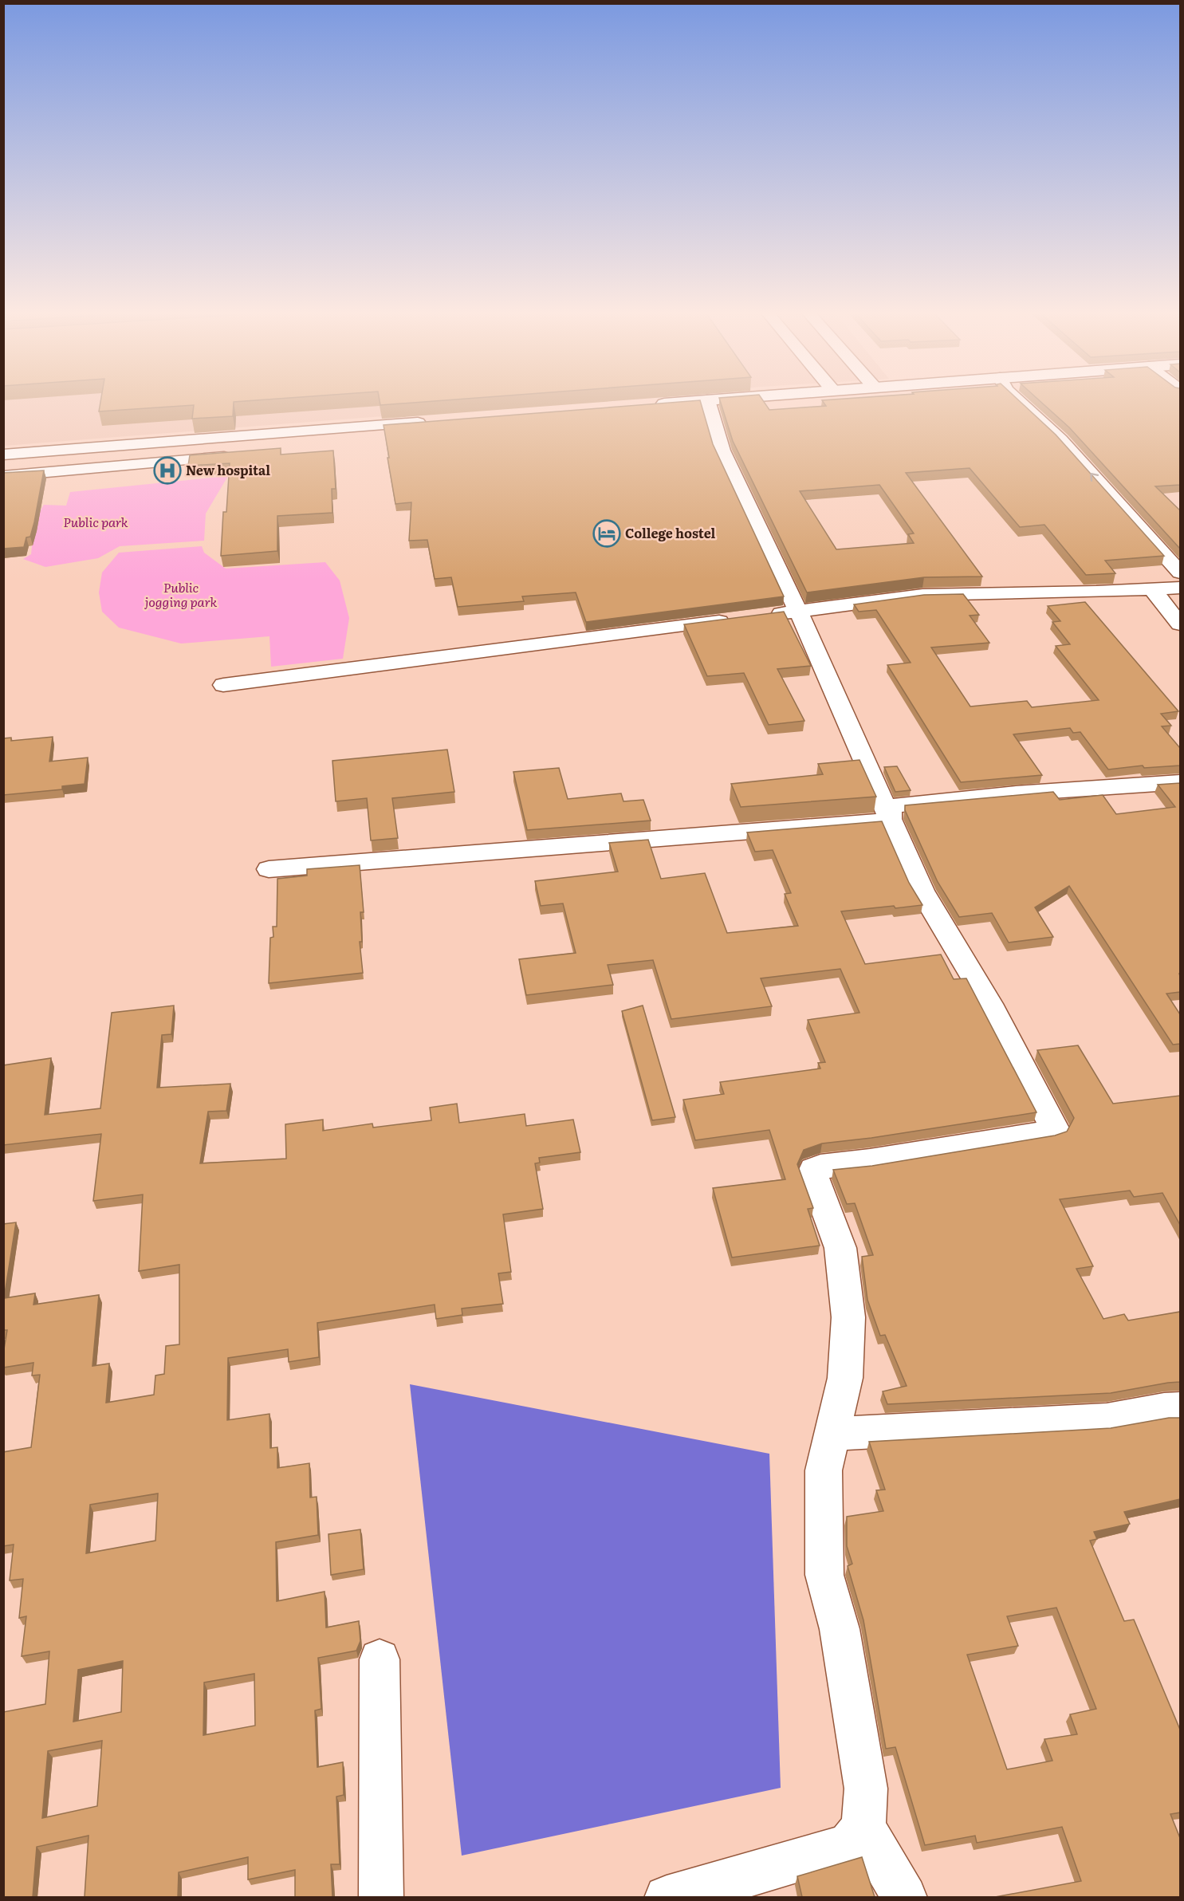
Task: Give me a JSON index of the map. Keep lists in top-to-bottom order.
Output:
{
  "parks": ["Public park", "Public jogging park"],
  "places": {
    "hospital": ["New hospital"],
    "hotel": ["College hostel"]
  }
}
